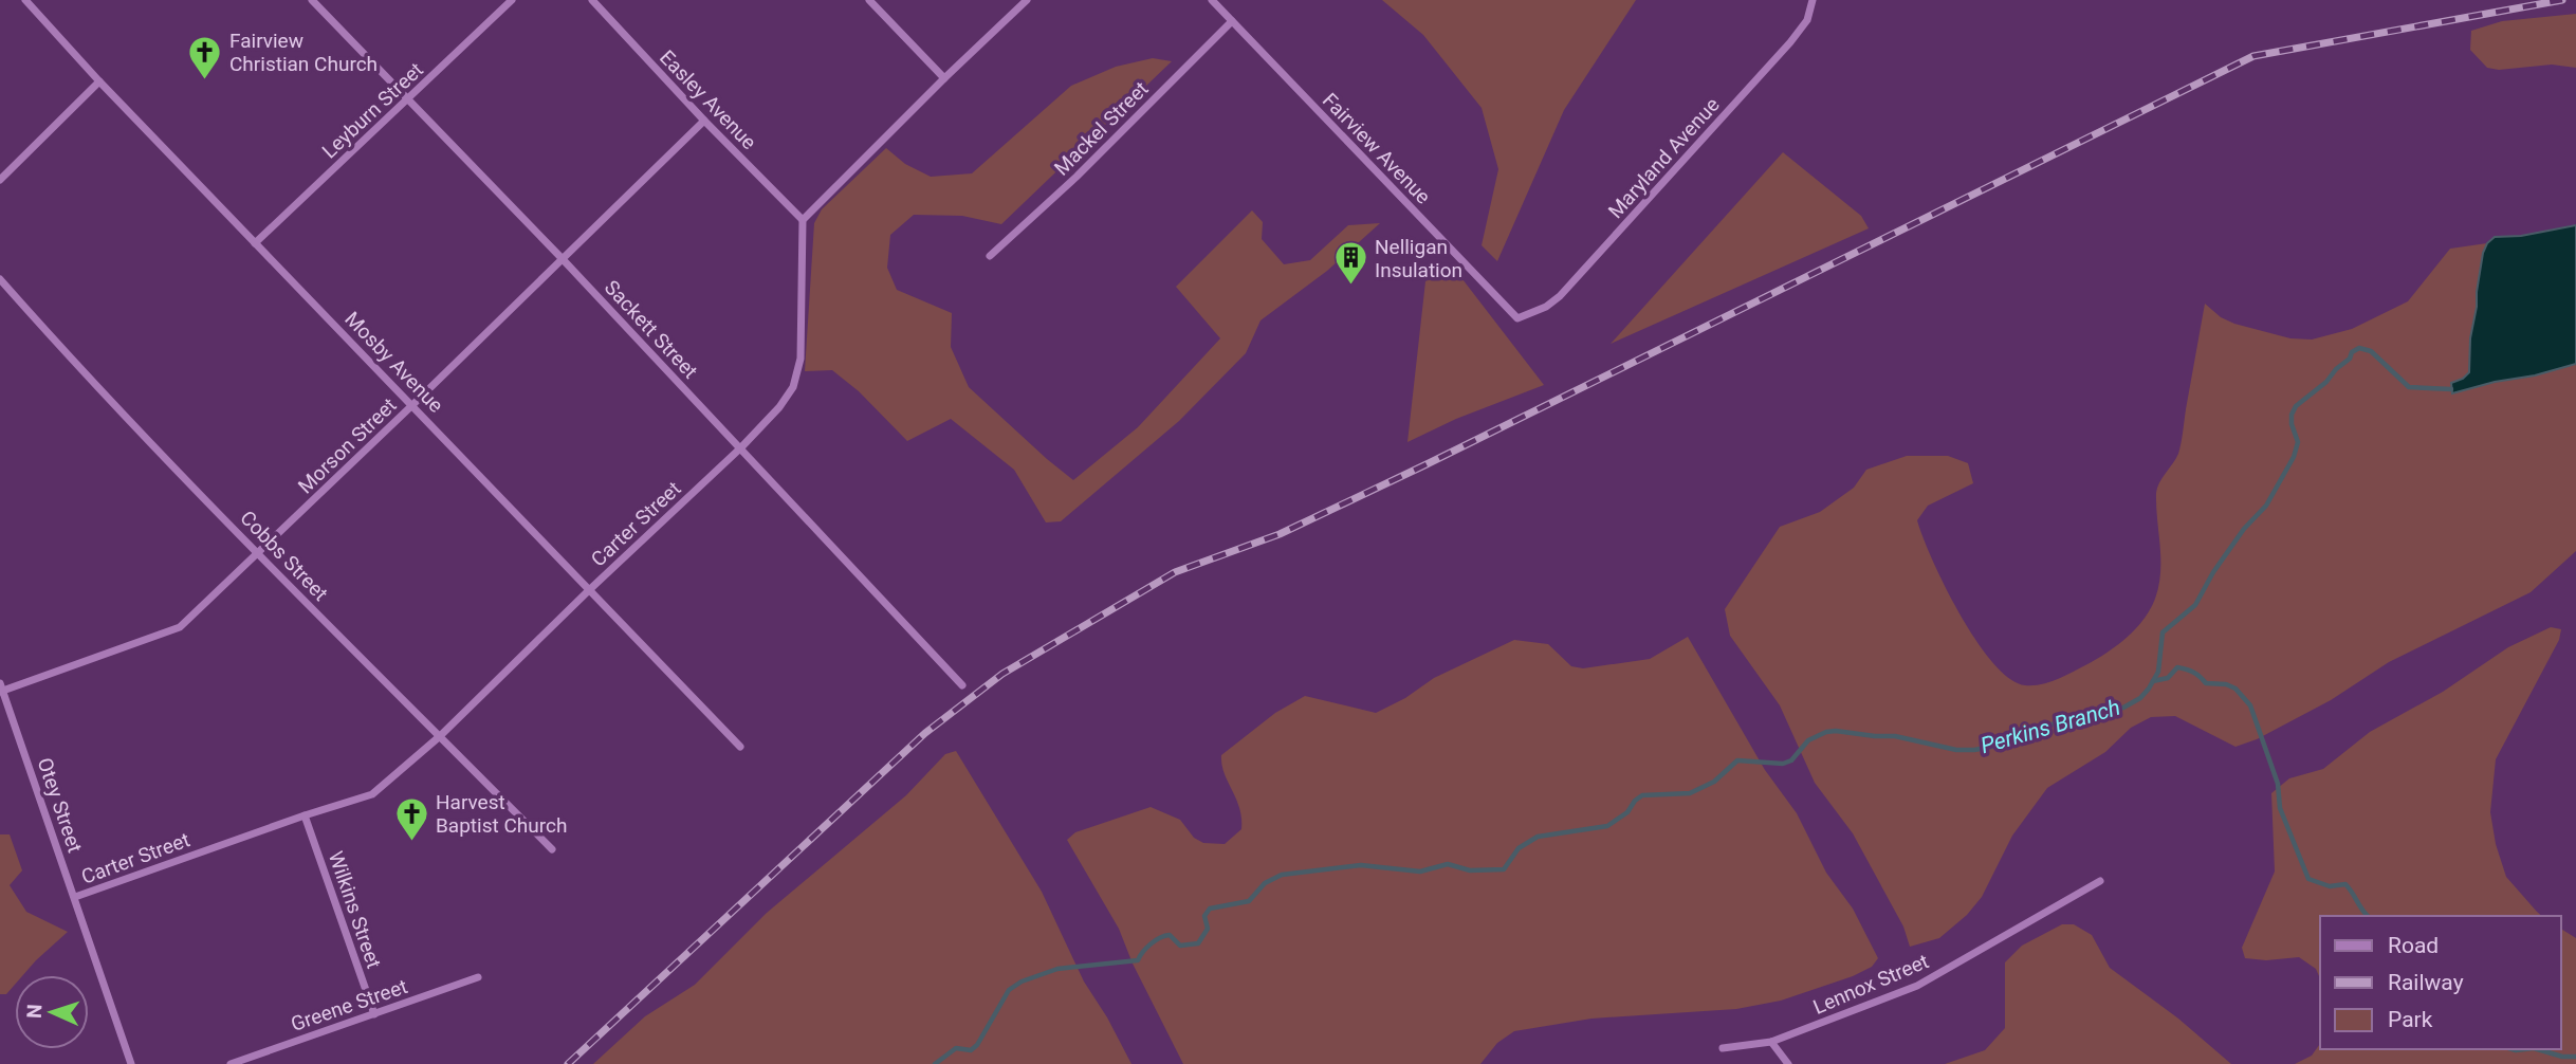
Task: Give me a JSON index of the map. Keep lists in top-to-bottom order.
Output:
{
  "streets": {
    "street": [
      "Easley Avenue",
      "Leyburn Street",
      "Mackel Street",
      "Fairview Avenue",
      "Maryland Avenue",
      "Sackett Street",
      "Mosby Avenue",
      "Morson Street",
      "Carter Street",
      "Cobbs Street",
      "Otey Street",
      "Wilkins Street",
      "Lennox Street",
      "Greene Street"
    ]
  },
  "crossings": [
    ["Easley Avenue", "Morson Street"],
    ["Easley Avenue", "Carter Street"],
    ["Leyburn Street", "Sackett Street"],
    ["Leyburn Street", "Mosby Avenue"],
    ["Mackel Street", "Fairview Avenue"],
    ["Fairview Avenue", "Maryland Avenue"],
    ["Sackett Street", "Morson Street"],
    ["Sackett Street", "Carter Street"],
    ["Mosby Avenue", "Morson Street"],
    ["Mosby Avenue", "Carter Street"],
    ["Morson Street", "Cobbs Street"],
    ["Morson Street", "Otey Street"],
    ["Carter Street", "Cobbs Street"],
    ["Carter Street", "Otey Street"],
    ["Carter Street", "Wilkins Street"],
    ["Wilkins Street", "Greene Street"]
  ],
  "water": ["Perkins Branch"],
  "places": {
    "church": ["Fairview Christian Church", "Harvest Baptist Church"],
    "building": ["Nelligan Insulation"]
  },
  "legend": ["Road", "Railway", "Park"],
  "north": "left"
}
